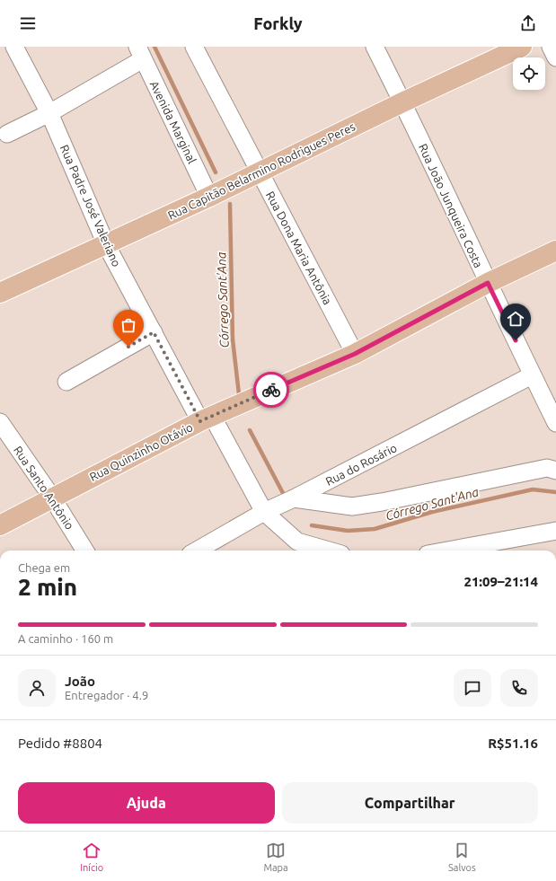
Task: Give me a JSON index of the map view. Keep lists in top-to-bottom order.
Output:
{
  "streets": {
    "main road": ["Rua Capitão Belarmino Rodrigues Peres", "Rua Quinzinho Otávio"],
    "street": [
      "Avenida Marginal",
      "Rua Padre José Valeriano",
      "Rua João Junqueira Costa",
      "Rua Dona Maria Antônia",
      "Rua do Rosário",
      "Rua Santo Antônio"
    ]
  },
  "crossings": [
    ["Avenida Marginal", "Rua Capitão Belarmino Rodrigues Peres"],
    ["Rua Capitão Belarmino Rodrigues Peres", "Rua Padre José Valeriano"],
    ["Rua Capitão Belarmino Rodrigues Peres", "Rua João Junqueira Costa"],
    ["Rua Capitão Belarmino Rodrigues Peres", "Rua Dona Maria Antônia"],
    ["Rua Padre José Valeriano", "Rua Quinzinho Otávio"],
    ["Rua Padre José Valeriano", "Rua do Rosário"],
    ["Rua João Junqueira Costa", "Rua Quinzinho Otávio"],
    ["Rua João Junqueira Costa", "Rua do Rosário"],
    ["Rua Dona Maria Antônia", "Rua Quinzinho Otávio"],
    ["Rua Quinzinho Otávio", "Rua Santo Antônio"]
  ],
  "water": ["Córrego Sant'Ana"],
  "page": {
    "header": "Forkly",
    "heading": ["2 min", "Chega em", "21:09–21:14"],
    "panel": [
      "João",
      "Entregador · 4.9",
      "Pedido #8804",
      "R$51.16"
    ],
    "bar": "A caminho · 160 m",
    "buttons": ["Ajuda", "Compartilhar"],
    "tabs": ["Início", "Mapa", "Salvos"]
  }
}
